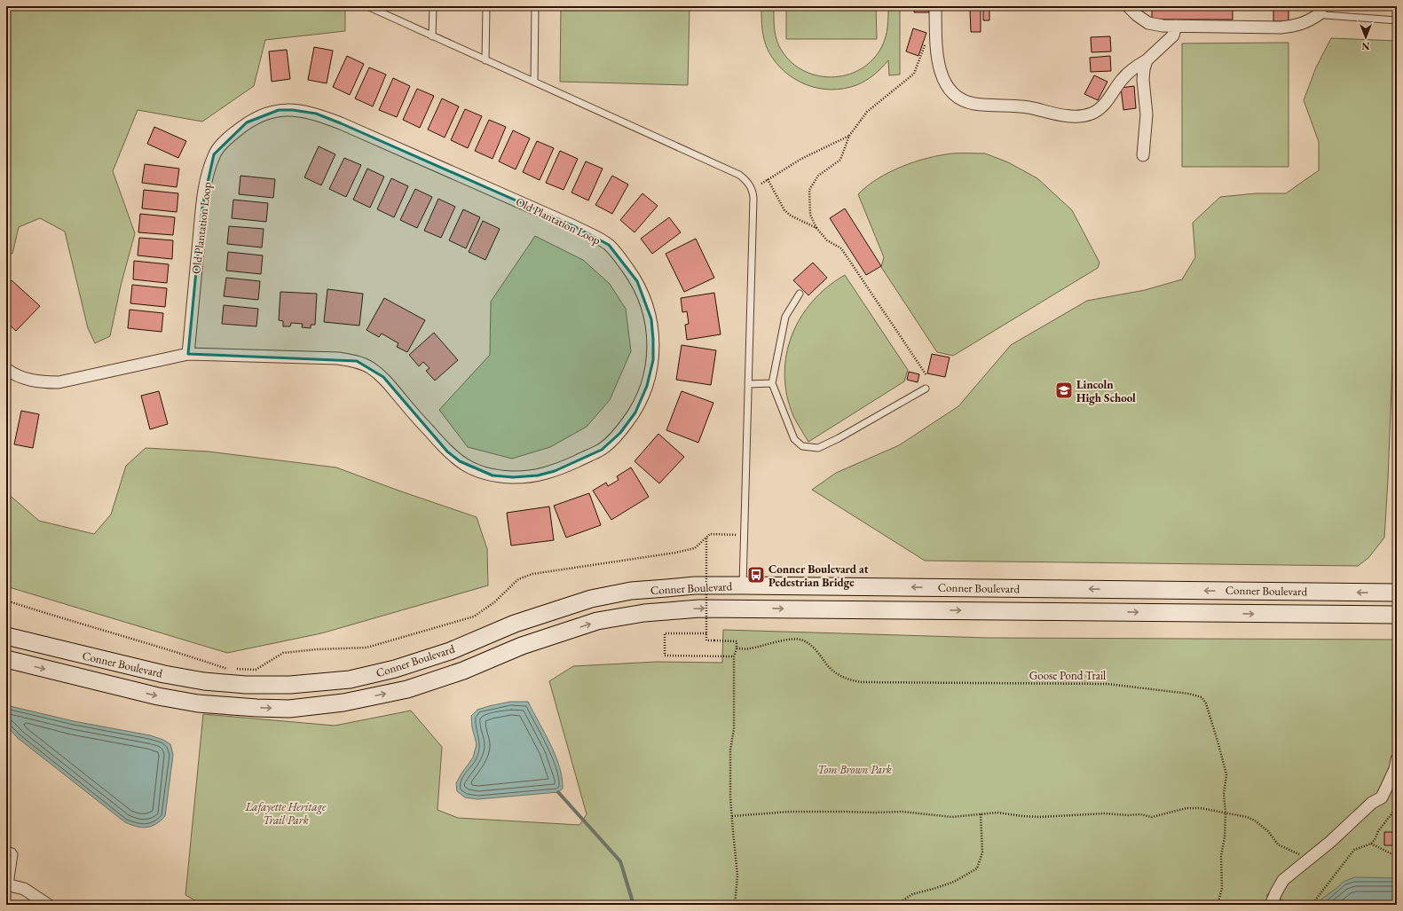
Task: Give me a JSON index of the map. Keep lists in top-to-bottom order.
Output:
{
  "streets": {
    "main road": ["Conner Boulevard"],
    "street": ["Old Plantation Loop"],
    "path": ["Goose Pond Trail"]
  },
  "parks": ["Tom Brown Park", "Lafayette Heritage Trail Park"],
  "places": {
    "school or university": ["Lincoln High School"],
    "bus stop": ["Conner Boulevard at Pedestrian Bridge"]
  },
  "north": "bottom"
}
